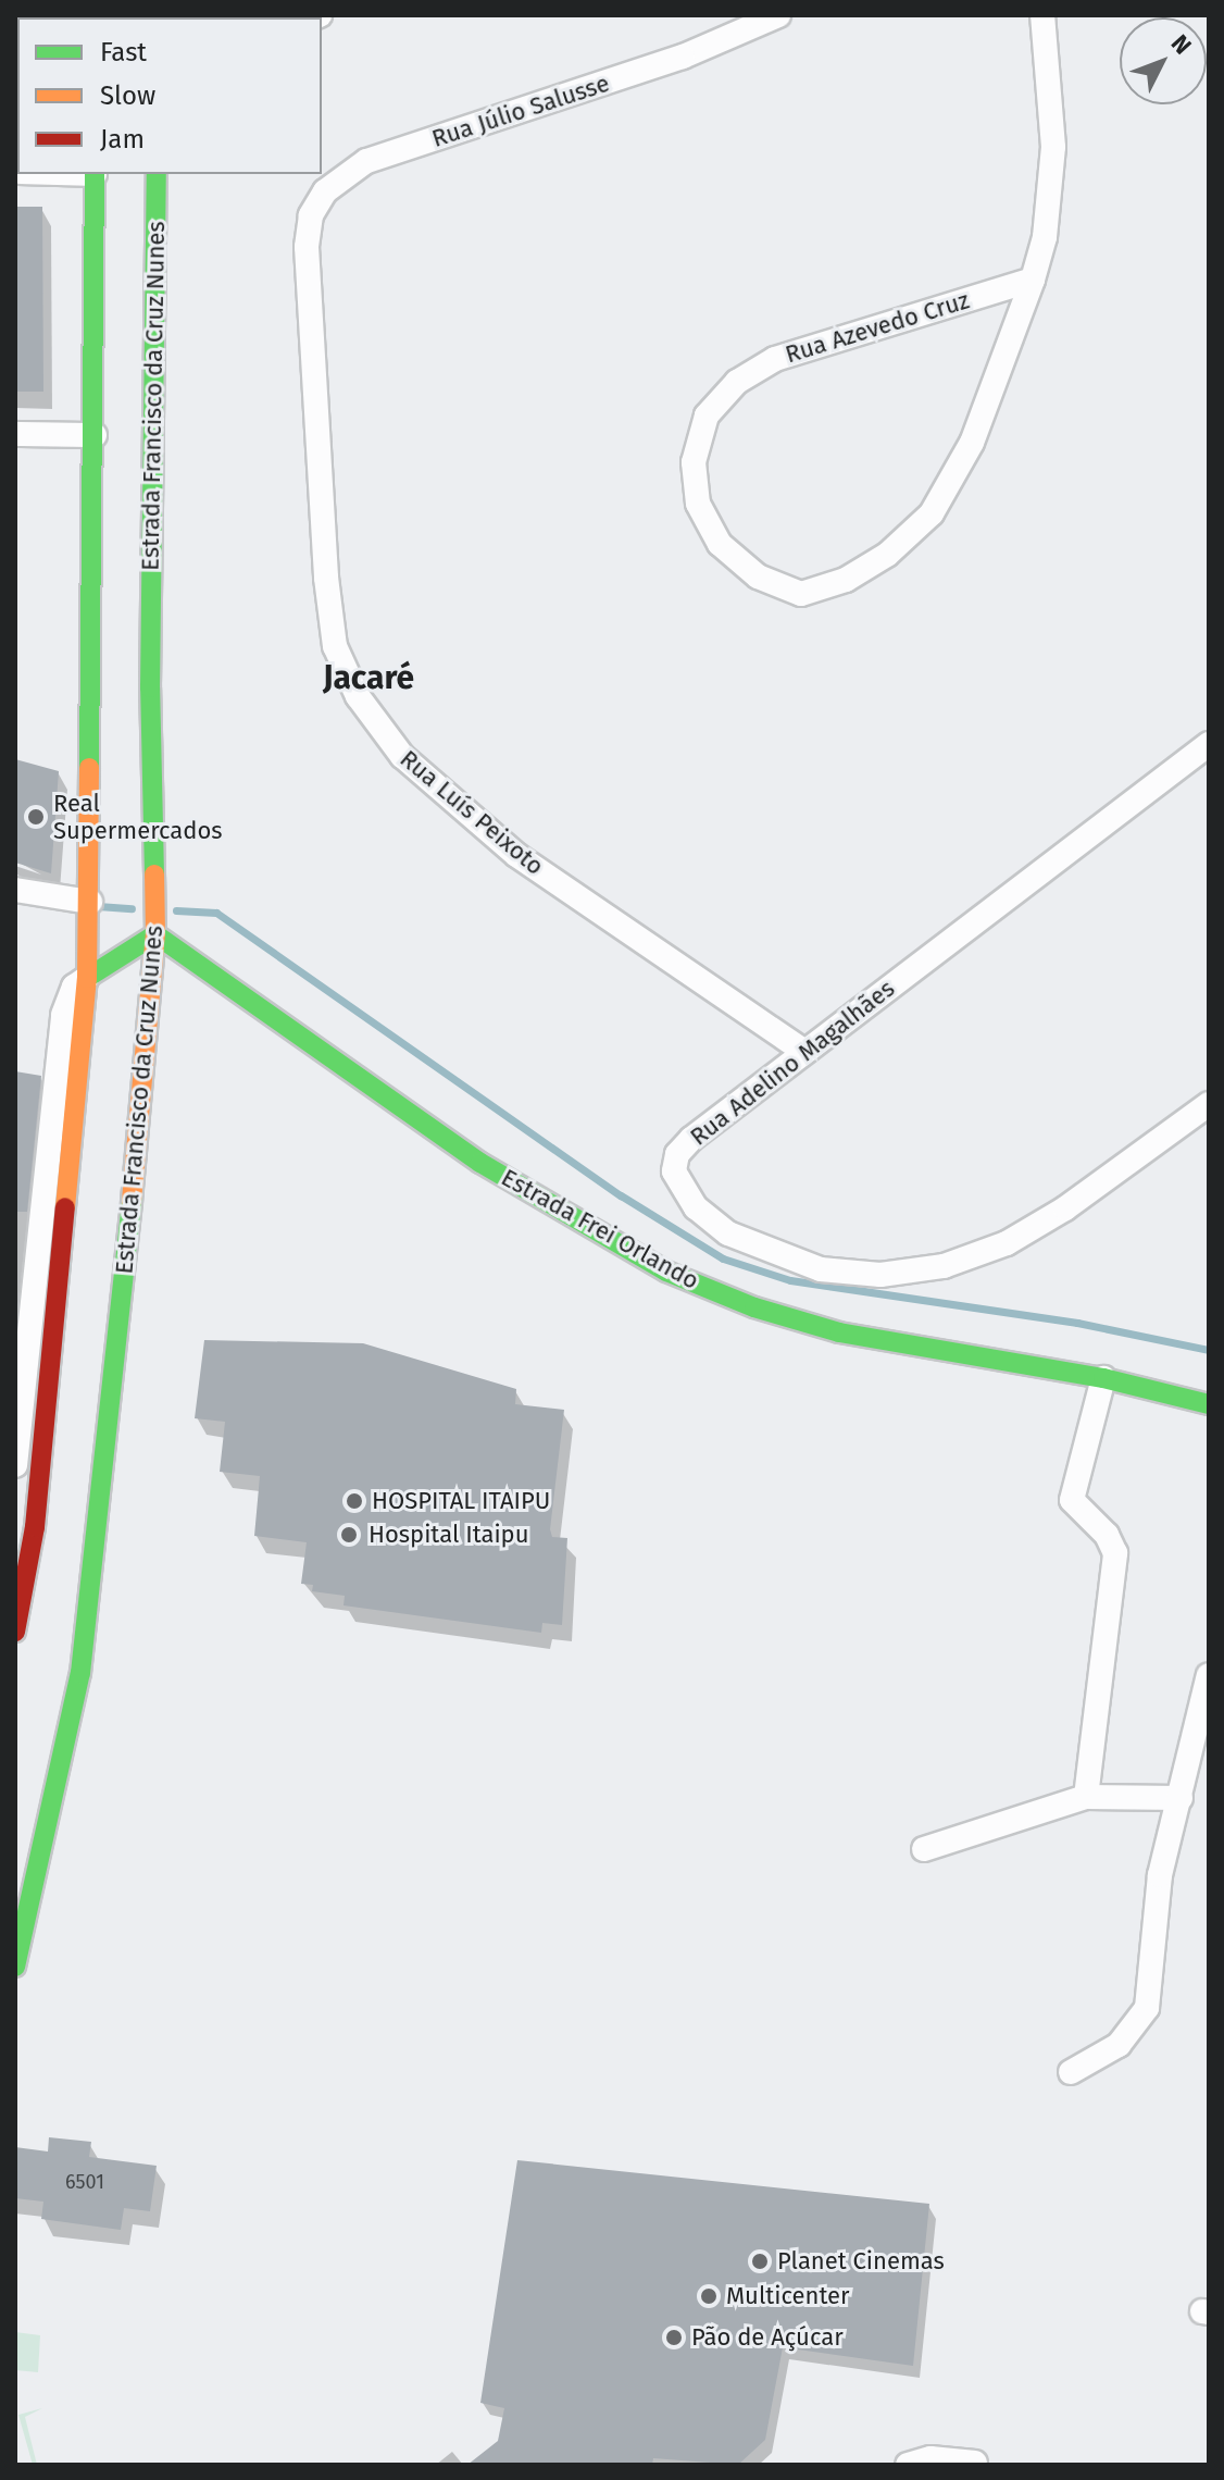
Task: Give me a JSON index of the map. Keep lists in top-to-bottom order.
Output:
{
  "streets": {
    "main road": ["Estrada Francisco da Cruz Nunes", "Estrada Frei Orlando"],
    "street": [
      "Rua Júlio Salusse",
      "Rua Azevedo Cruz",
      "Rua Luís Peixoto",
      "Rua Adelino Magalhães"
    ]
  },
  "crossings": [
    ["Rua Júlio Salusse", "Rua Luís Peixoto"],
    ["Estrada Francisco da Cruz Nunes", "Estrada Frei Orlando"],
    ["Rua Luís Peixoto", "Rua Adelino Magalhães"]
  ],
  "districts": ["Jacaré"],
  "places": [
    "Real Supermercados",
    "HOSPITAL ITAIPU",
    "Hospital Itaipu",
    "Planet Cinemas",
    "Multicenter",
    "Pão de Açúcar"
  ],
  "house_numbers": ["6501"],
  "legend": ["Fast", "Slow", "Jam"],
  "north": "top right"
}
